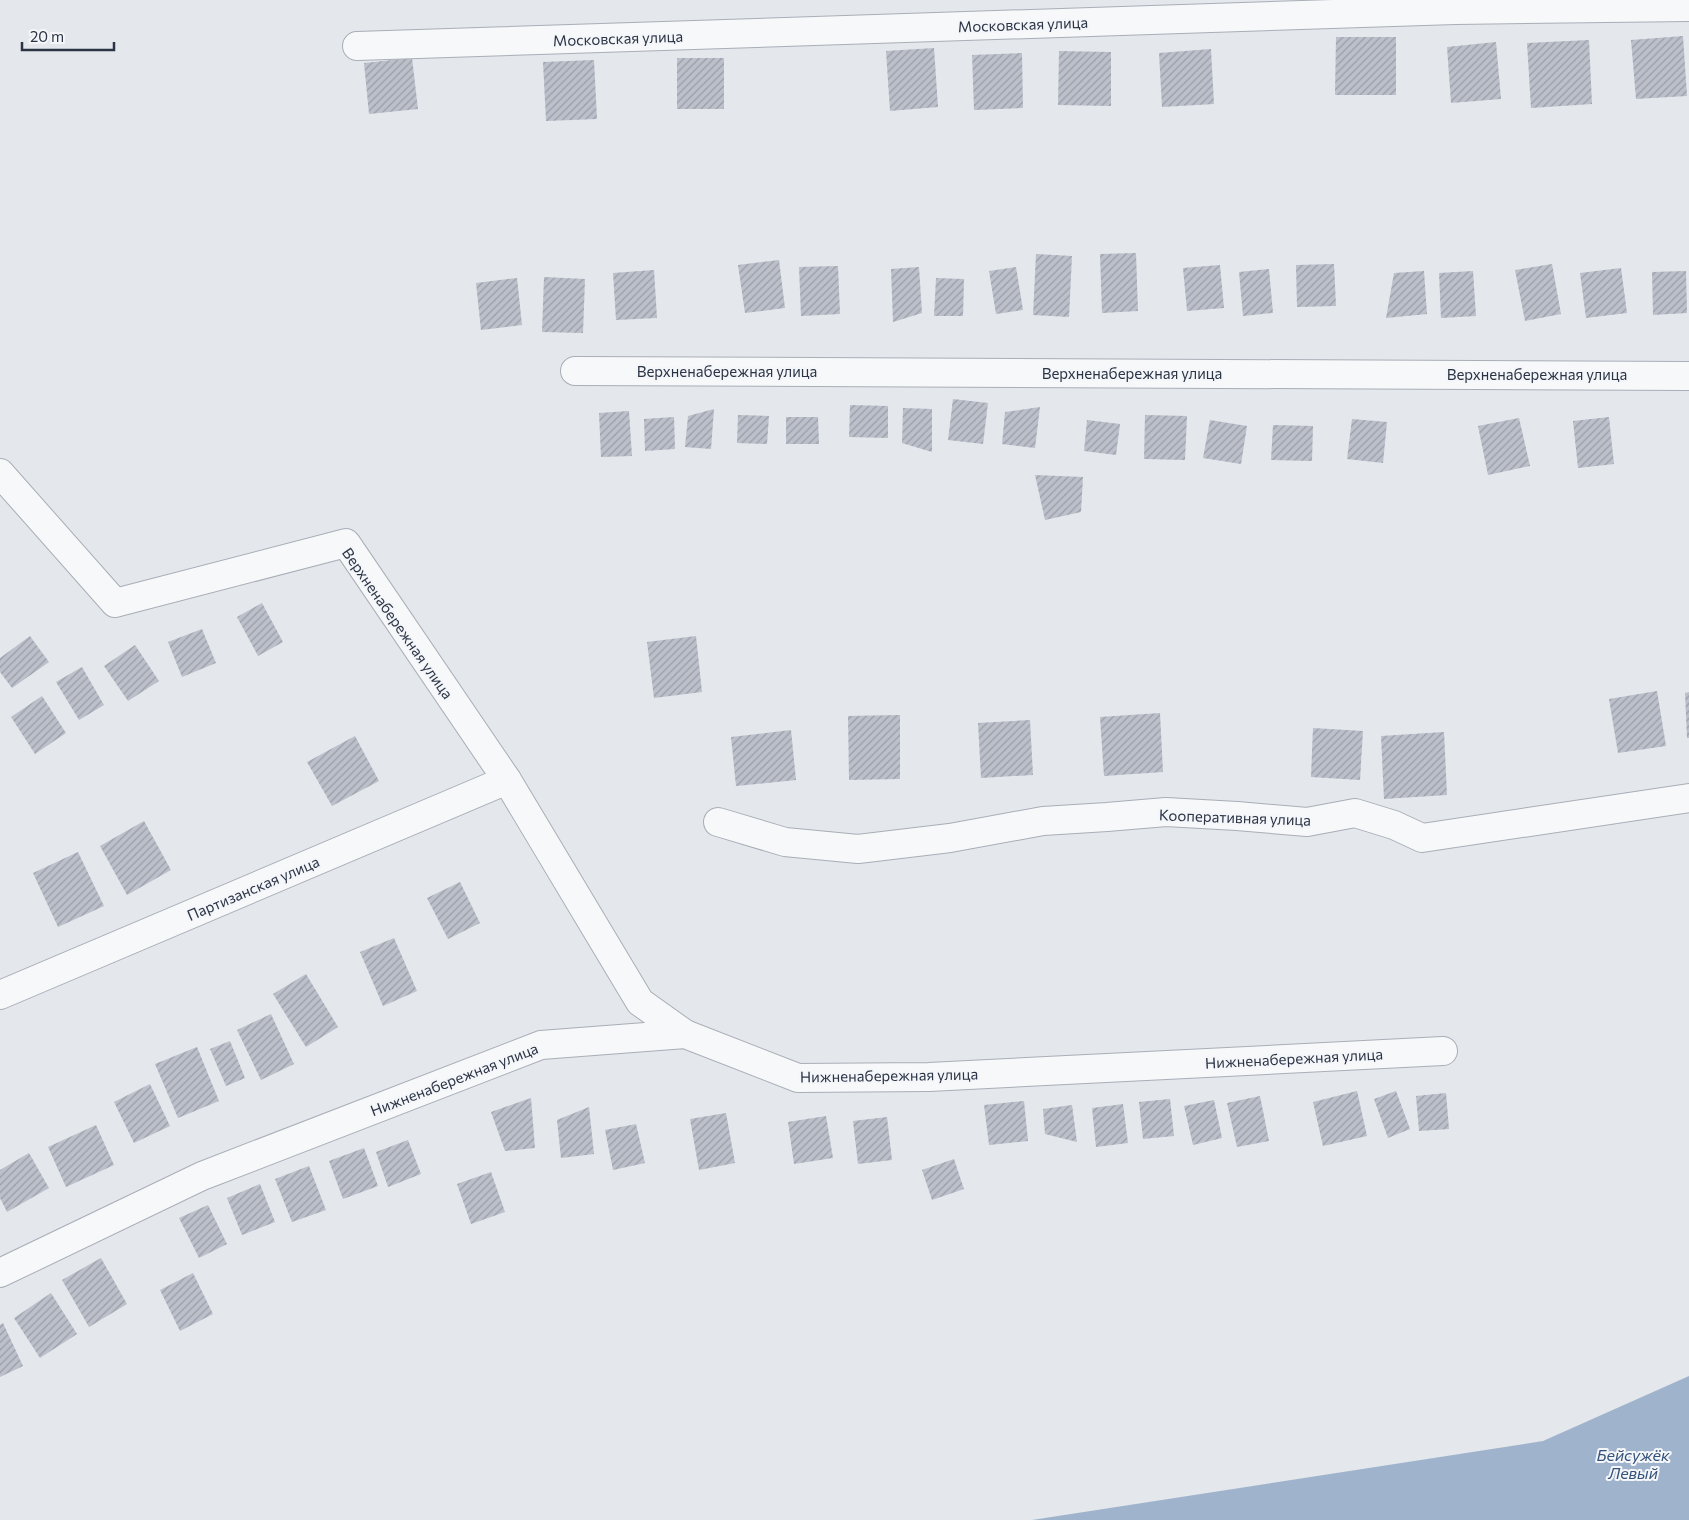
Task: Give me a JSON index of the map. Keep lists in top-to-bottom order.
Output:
{
  "streets": {
    "street": [
      "Московская улица",
      "Верхненабережная улица",
      "Кооперативная улица",
      "Партизанская улица",
      "Нижненабережная улица"
    ]
  },
  "crossings": [
    ["Верхненабережная улица", "Партизанская улица"],
    ["Верхненабережная улица", "Нижненабережная улица"]
  ],
  "water": ["Бейсужёк Левый"],
  "scale_bar": "20 m"
}
